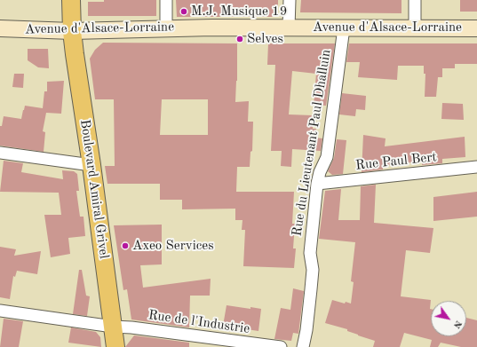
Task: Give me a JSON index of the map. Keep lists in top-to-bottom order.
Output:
{
  "streets": {
    "main road": ["Avenue d'Alsace-Lorraine", "Boulevard Amiral Grivel"],
    "street": ["Rue du Lieutenant Paul Dhalluin", "Rue Paul Bert", "Rue de l'Industrie"]
  },
  "crossings": [
    ["Avenue d'Alsace-Lorraine", "Rue du Lieutenant Paul Dhalluin"],
    ["Avenue d'Alsace-Lorraine", "Boulevard Amiral Grivel"],
    ["Rue du Lieutenant Paul Dhalluin", "Rue Paul Bert"],
    ["Boulevard Amiral Grivel", "Rue de l'Industrie"]
  ],
  "places": ["M.J. Musique 19", "Selves", "Axeo Services"],
  "north": "bottom right"
}
